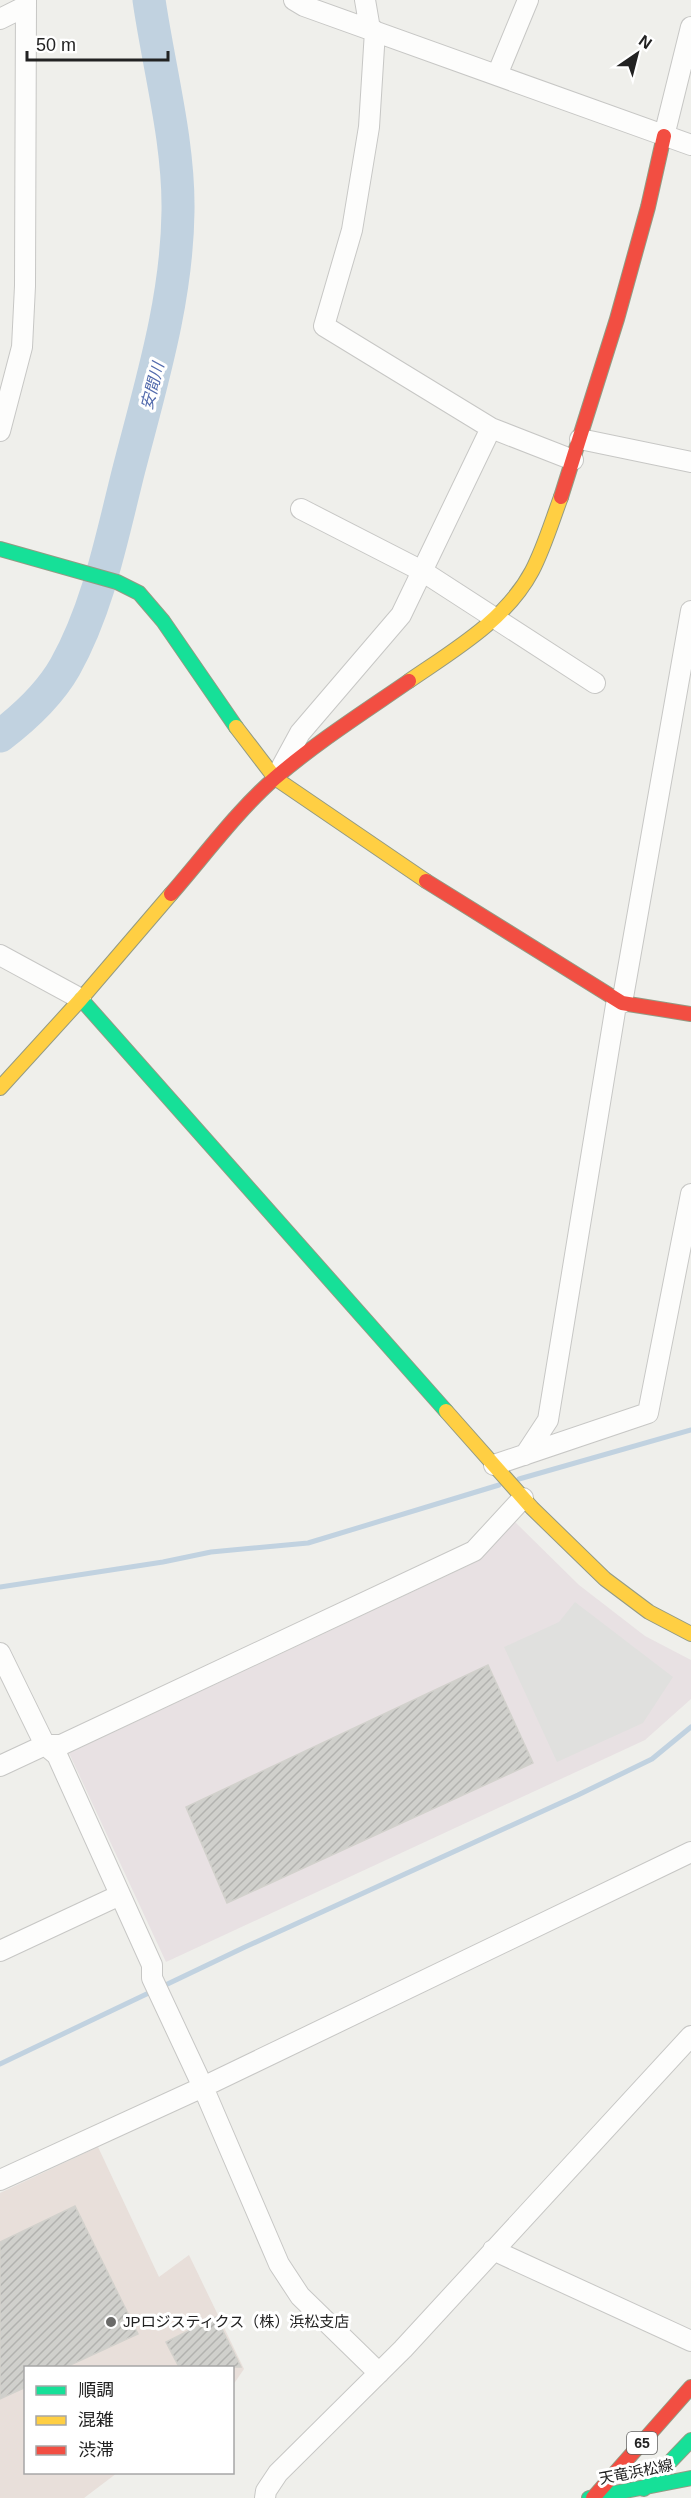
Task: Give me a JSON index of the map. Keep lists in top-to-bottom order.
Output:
{
  "streets": {
    "street": ["65", "天竜浜松線"]
  },
  "crossings": [
    ["65", "天竜浜松線"]
  ],
  "water": ["安間川"],
  "places": ["JPロジスティクス（株）浜松支店"],
  "legend": ["順調", "混雑", "渋滞"],
  "scale_bar": "50 m",
  "north": "top right"
}
